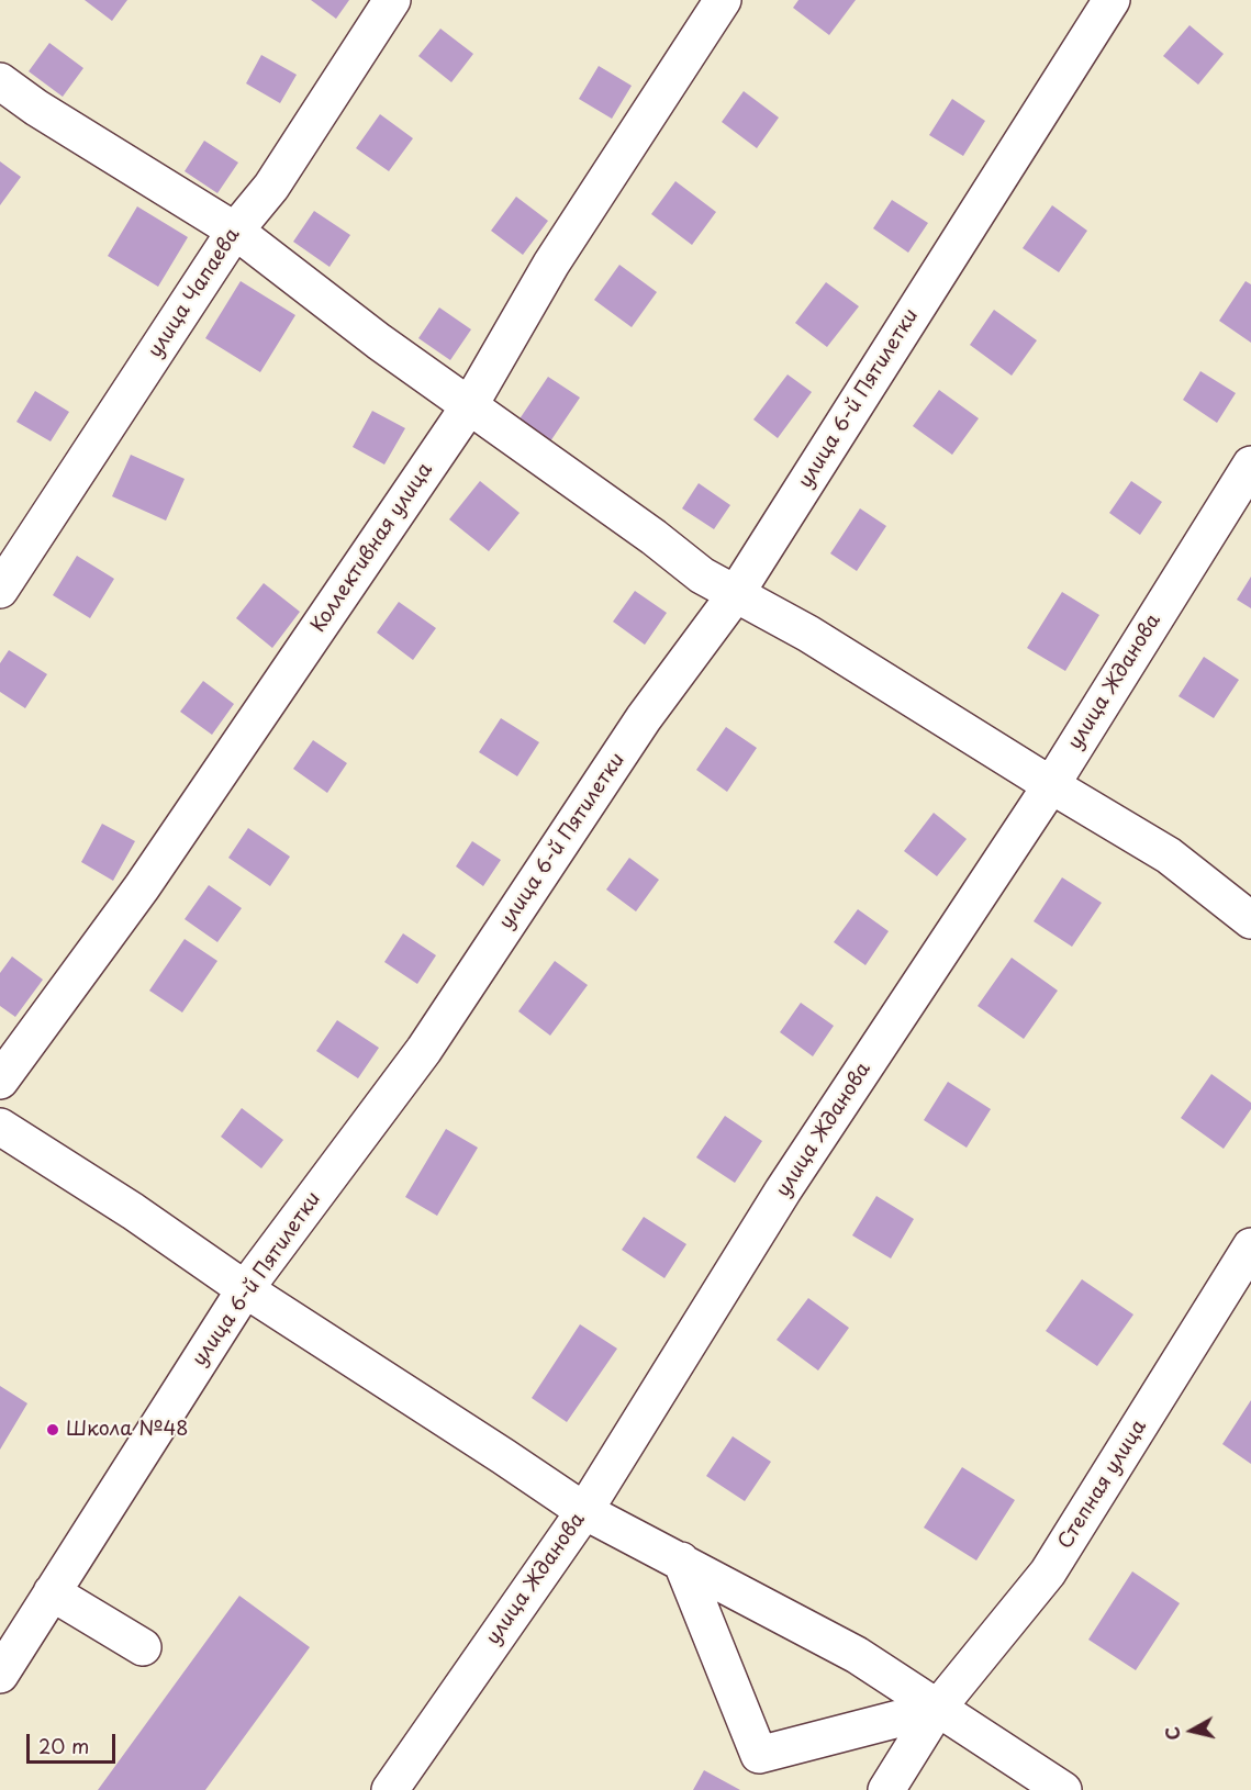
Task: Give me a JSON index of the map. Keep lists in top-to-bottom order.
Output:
{
  "streets": {
    "street": [
      "улица Чапаева",
      "улица 6-й Пятилетки",
      "Коллективная улица",
      "улица Жданова",
      "Степная улица"
    ]
  },
  "places": ["Школа №48"],
  "scale_bar": "20 m",
  "north": "left"
}
